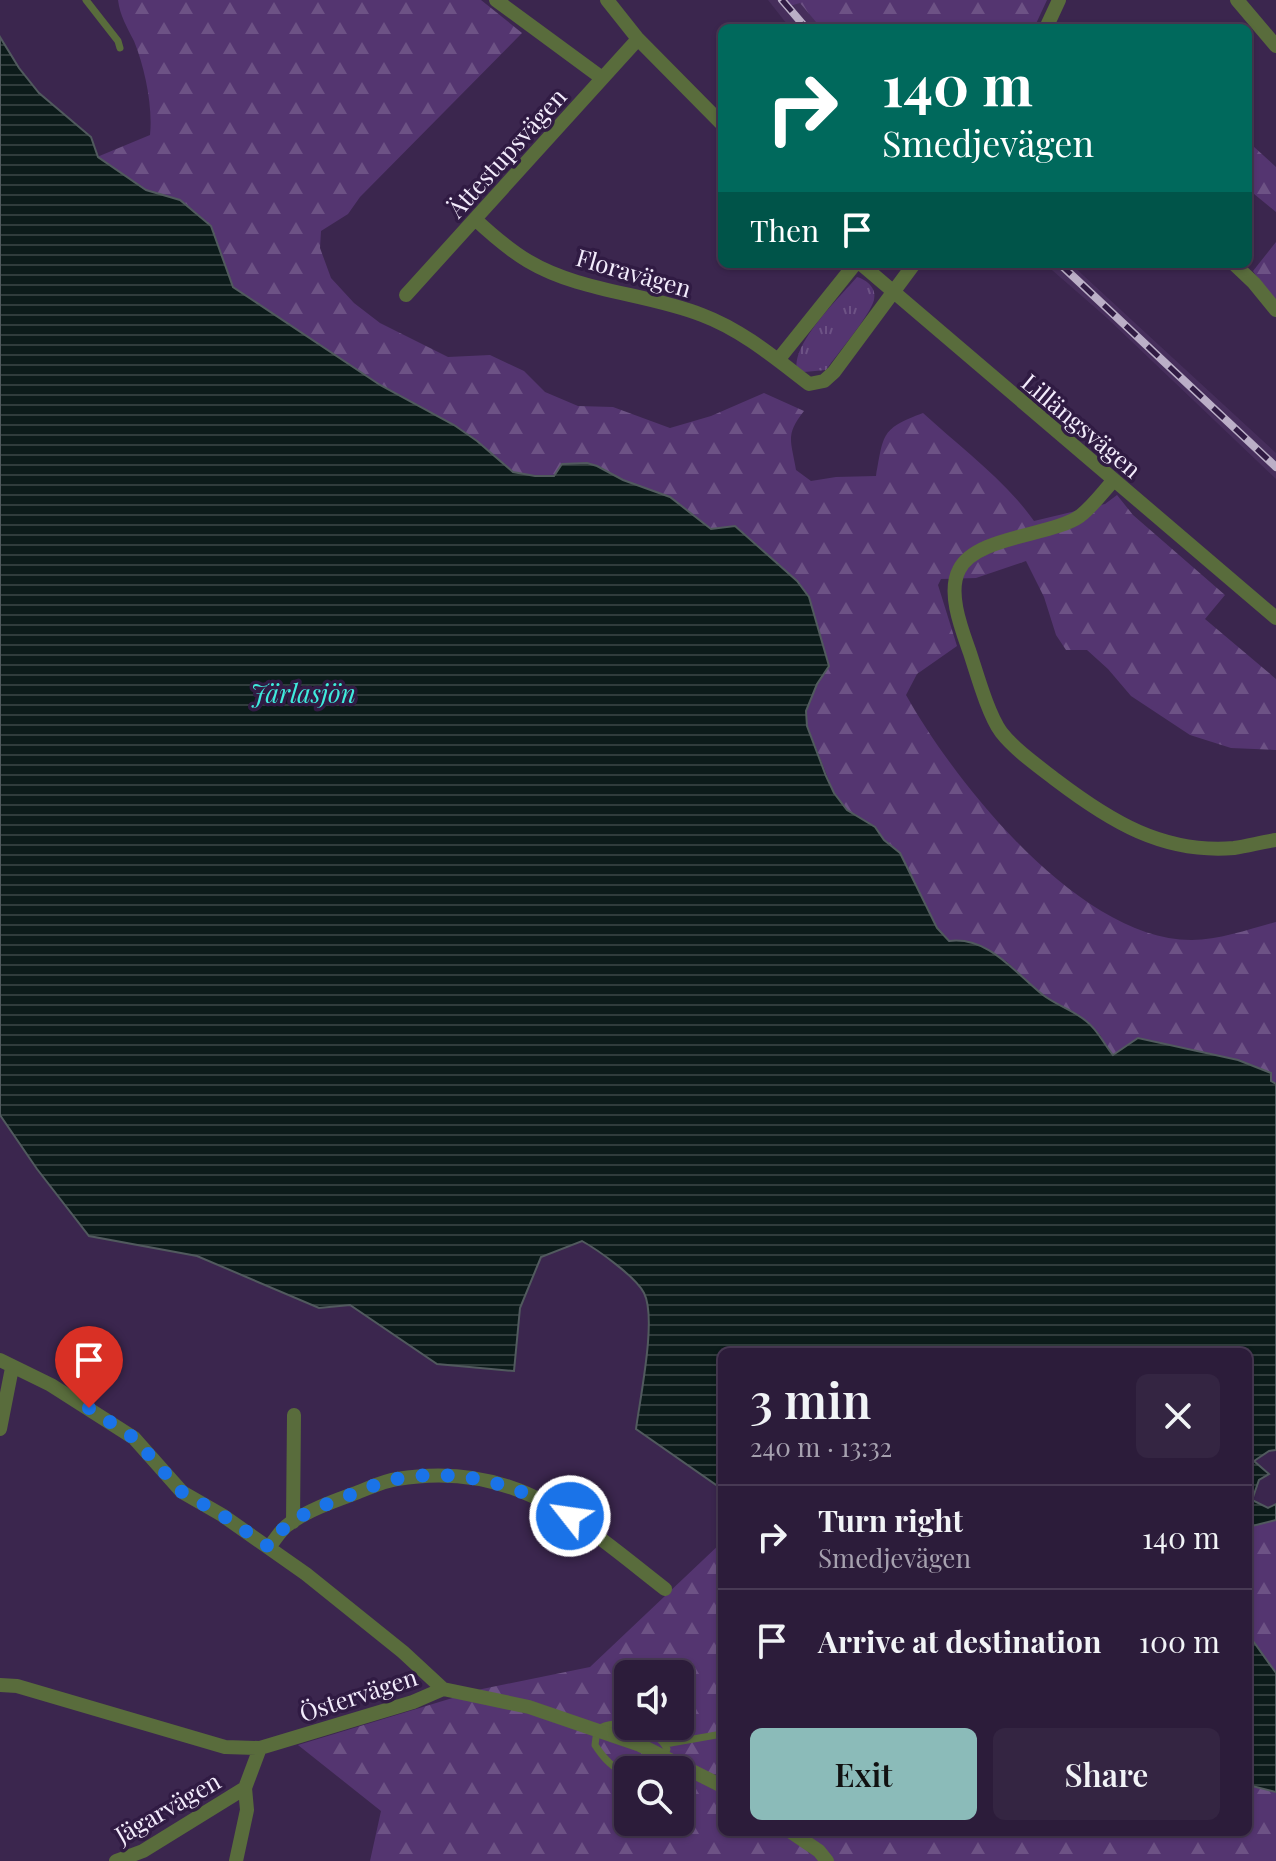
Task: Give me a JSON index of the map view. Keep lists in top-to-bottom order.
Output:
{
  "streets": {
    "street": [
      "Ättestupsvägen",
      "Floravägen",
      "Lillängsvägen",
      "Östervägen",
      "Jägarvägen"
    ]
  },
  "crossings": [
    ["Ättestupsvägen", "Floravägen"],
    ["Floravägen", "Lillängsvägen"],
    ["Östervägen", "Jägarvägen"]
  ],
  "water": ["Järlasjön"],
  "page": {
    "turn": ["140 m", "Smedjevägen"],
    "then": "Then",
    "heading": ["3 min", "240 m · 13:32"],
    "list": [
      {
        "name": "Turn right",
        "note": "Smedjevägen",
        "value": "140 m"
      },
      {
        "name": "Arrive at destination",
        "value": "100 m"
      }
    ],
    "buttons": ["Exit", "Share"]
  }
}
